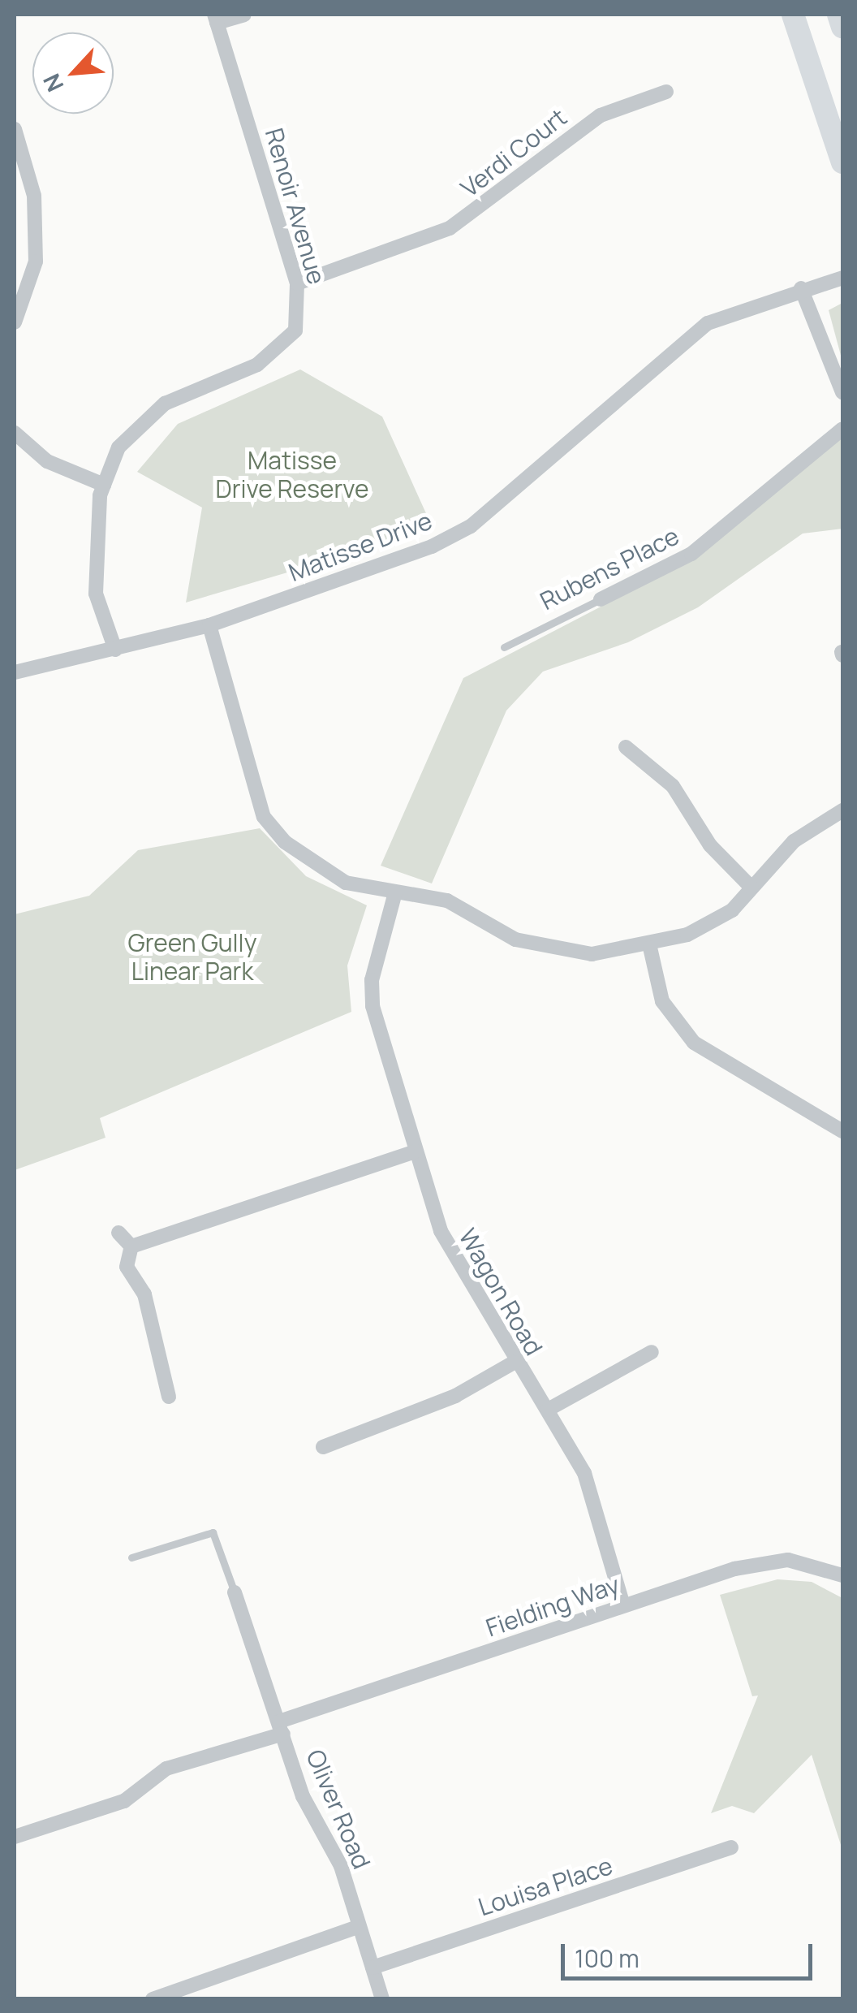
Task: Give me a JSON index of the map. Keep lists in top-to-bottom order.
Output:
{
  "streets": {
    "street": [
      "Verdi Court",
      "Renoir Avenue",
      "Matisse Drive",
      "Rubens Place",
      "Wagon Road",
      "Fielding Way",
      "Oliver Road",
      "Louisa Place"
    ]
  },
  "crossings": [
    ["Verdi Court", "Renoir Avenue"],
    ["Renoir Avenue", "Matisse Drive"],
    ["Wagon Road", "Fielding Way"],
    ["Fielding Way", "Oliver Road"],
    ["Oliver Road", "Louisa Place"]
  ],
  "parks": ["Matisse Drive Reserve", "Green Gully Linear Park"],
  "scale_bar": "100 m",
  "north": "bottom left"
}
